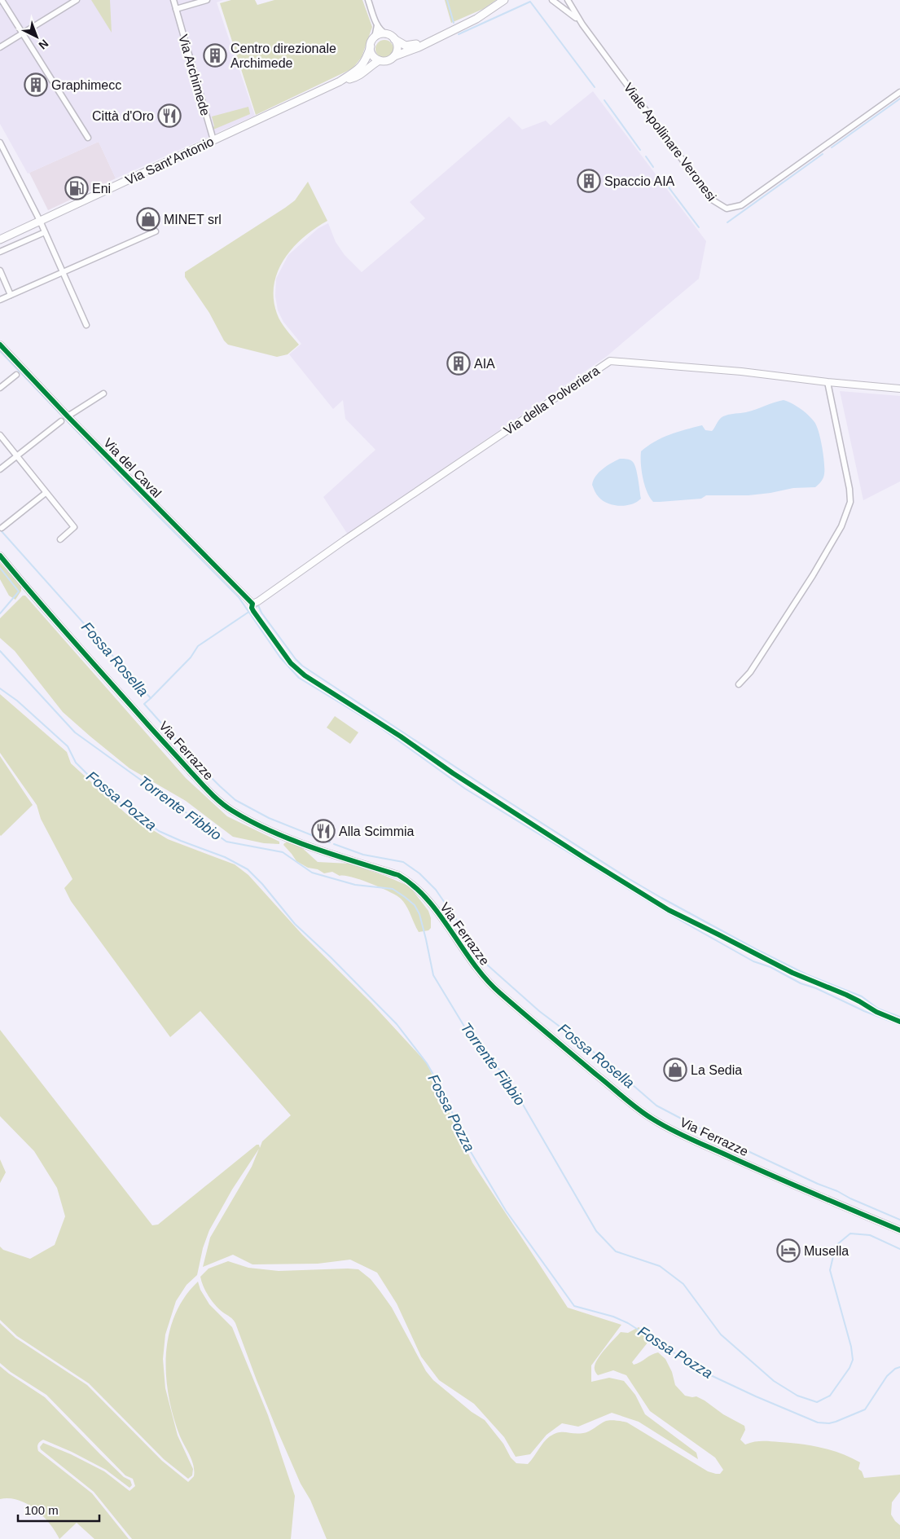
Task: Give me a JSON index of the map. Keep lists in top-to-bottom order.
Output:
{
  "streets": {
    "main road": ["Via Sant'Antonio"],
    "street": [
      "Via Archimede",
      "Viale Apollinare Veronesi",
      "Via della Polveriera",
      "Via del Caval",
      "Via Ferrazze"
    ]
  },
  "crossings": [
    ["Via Archimede", "Via Sant'Antonio"],
    ["Via della Polveriera", "Via del Caval"]
  ],
  "water": ["Fossa Rosella", "Fossa Pozza", "Torrente Fibbio"],
  "places": {
    "building": [
      "Centro direzionale Archimede",
      "Graphimecc",
      "Spaccio AIA",
      "AIA"
    ],
    "restaurant": ["Città d'Oro", "Alla Scimmia"],
    "fuel station": ["Eni"],
    "shop": ["MINET srl", "La Sedia"],
    "hotel": ["Musella"]
  },
  "scale_bar": "100 m",
  "north": "bottom right"
}
